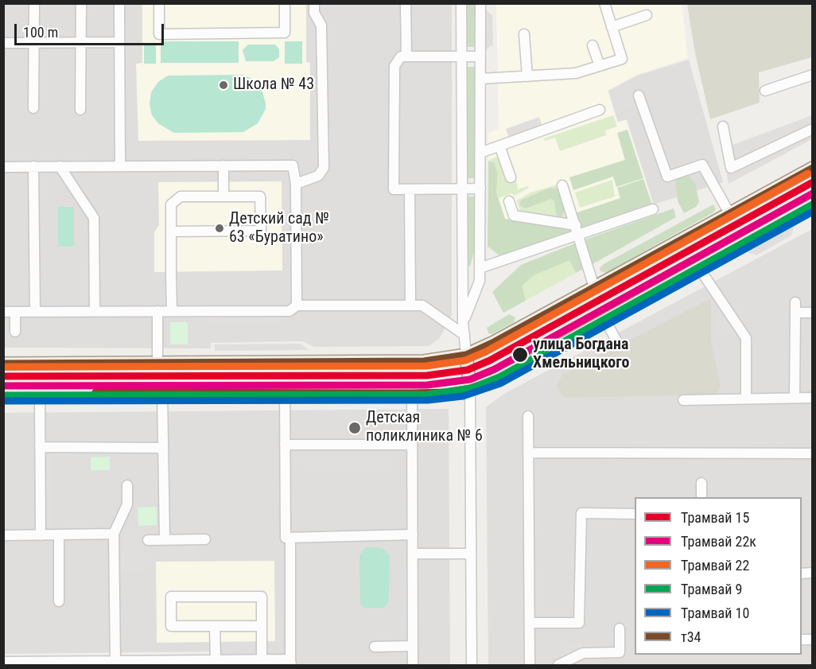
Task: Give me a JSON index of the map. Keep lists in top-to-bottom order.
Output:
{
  "places": [
    "Школа № 43",
    "Детский сад № 63 «Буратино»",
    "улица Богдана Хмельницкого",
    "Детская поликлиника № 6"
  ],
  "lines": [
    "transit line т34",
    "tram line 22",
    "tram line 15",
    "tram line 22к",
    "tram line 9",
    "tram line 10"
  ],
  "legend": [
    "Трамвай 15",
    "Трамвай 22к",
    "Трамвай 22",
    "Трамвай 9",
    "Трамвай 10",
    "т34"
  ],
  "scale_bar": "100 m"
}
